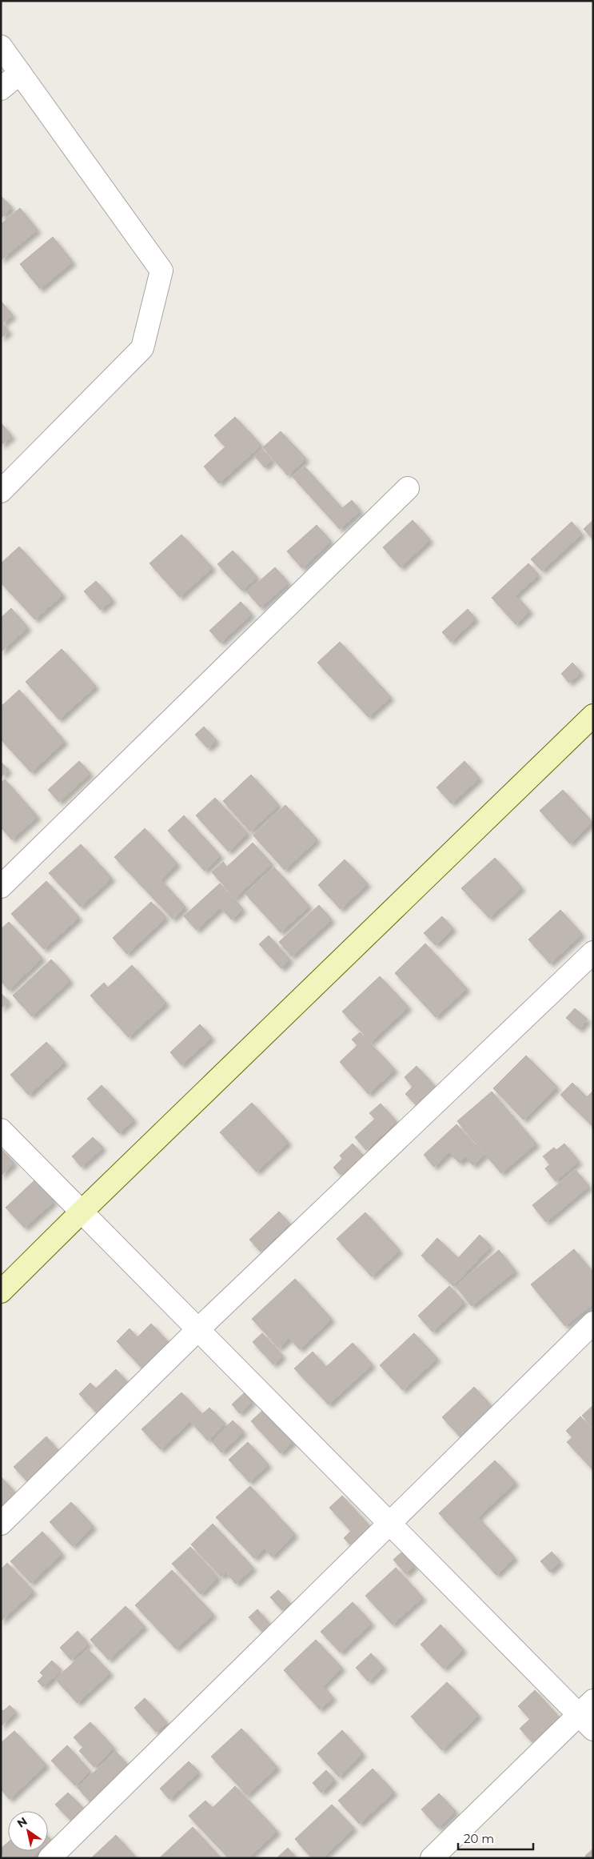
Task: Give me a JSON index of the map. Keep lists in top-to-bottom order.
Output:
{
  "scale_bar": "20 m",
  "north": "top left"
}
